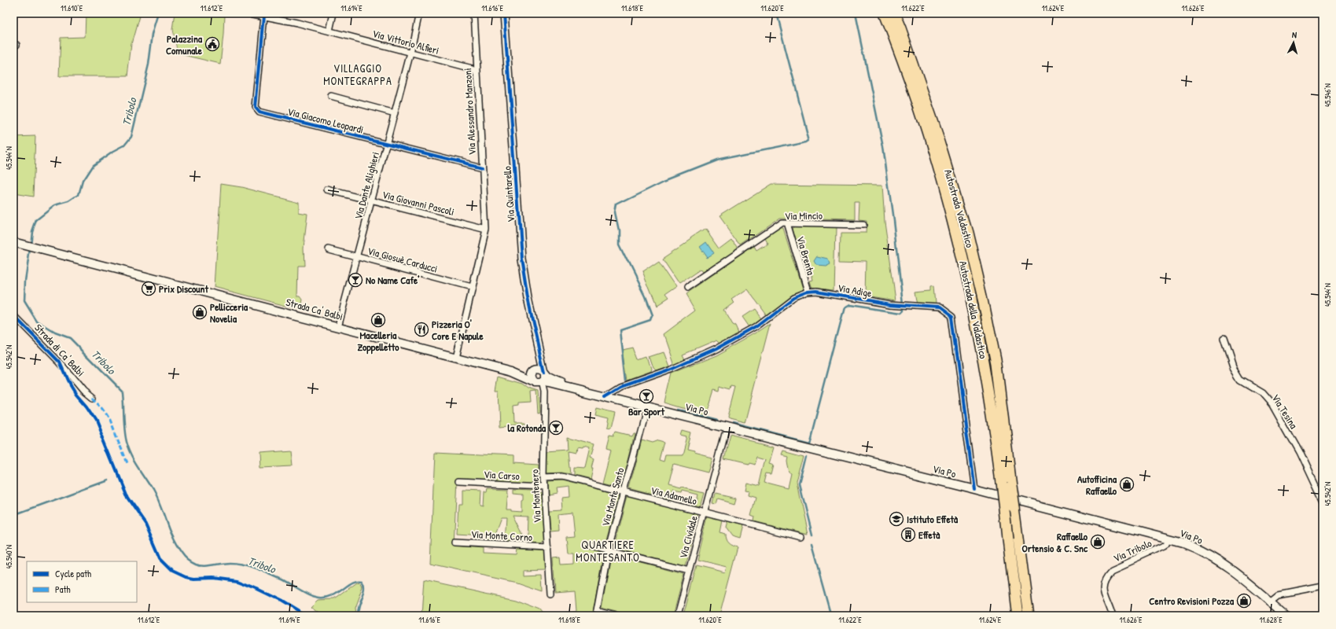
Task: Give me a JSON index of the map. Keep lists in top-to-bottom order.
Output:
{
  "streets": {
    "highway": ["Autostrada Valdastico", "Autostrada della Valdastico"],
    "main road": ["Strada Ca' Balbi", "Via Po"],
    "street": [
      "Via Vittorio Alfieri",
      "Via Alessandro Manzoni",
      "Via Giacomo Leopardi",
      "Via Dante Alighieri",
      "Via Quintarello",
      "Via Giovanni Pascoli",
      "Via Mincio",
      "Via Brenta",
      "Via Giosuè Carducci",
      "Via Adige",
      "Strada di Ca' Balbi",
      "Via Tesina",
      "Via Carso",
      "Via Adamello",
      "Via Montenero",
      "Via Monte Santo",
      "Via Monte Corno",
      "Via Cividale",
      "Via Tribolo"
    ]
  },
  "crossings": [
    ["Via Vittorio Alfieri", "Via Alessandro Manzoni"],
    ["Via Vittorio Alfieri", "Via Giacomo Leopardi"],
    ["Via Vittorio Alfieri", "Via Dante Alighieri"],
    ["Via Alessandro Manzoni", "Via Giacomo Leopardi"],
    ["Via Alessandro Manzoni", "Via Giovanni Pascoli"],
    ["Via Alessandro Manzoni", "Via Giosuè Carducci"],
    ["Via Alessandro Manzoni", "Strada Ca' Balbi"],
    ["Via Giacomo Leopardi", "Via Dante Alighieri"],
    ["Via Dante Alighieri", "Via Giovanni Pascoli"],
    ["Via Dante Alighieri", "Via Giosuè Carducci"],
    ["Via Dante Alighieri", "Strada Ca' Balbi"],
    ["Via Quintarello", "Strada Ca' Balbi"],
    ["Via Quintarello", "Via Po"],
    ["Via Quintarello", "Via Montenero"],
    ["Autostrada Valdastico", "Autostrada della Valdastico"],
    ["Via Mincio", "Via Brenta"],
    ["Via Brenta", "Via Adige"],
    ["Via Adige", "Via Po"],
    ["Strada Ca' Balbi", "Via Po"],
    ["Strada Ca' Balbi", "Via Montenero"],
    ["Via Po", "Via Montenero"],
    ["Via Po", "Via Monte Santo"],
    ["Via Po", "Via Cividale"],
    ["Via Po", "Via Tribolo"],
    ["Via Carso", "Via Montenero"],
    ["Via Adamello", "Via Montenero"],
    ["Via Adamello", "Via Monte Santo"],
    ["Via Adamello", "Via Cividale"],
    ["Via Montenero", "Via Monte Corno"]
  ],
  "districts": ["VILLAGGIO MONTEGRAPPA", "QUARTIERE MONTESANTO"],
  "water": ["Tribolo"],
  "places": {
    "public building": ["Palazzina Comunale"],
    "bar": ["No Name Cafe'", "Bar Sport", "la Rotonda"],
    "supermarket": ["Prix Discount"],
    "shop": [
      "Pellicceria Novelia",
      "Macelleria Zoppelletto",
      "Autofficina Raffaello",
      "Raffaello Ortensio & C. Snc",
      "Centro Revisioni Pozza"
    ],
    "restaurant": ["Pizzeria O' Core E Napule"],
    "school or university": ["Istituto Effetà"],
    "building": ["Effetà"]
  },
  "legend": ["Cycle path", "Path"],
  "north": "top",
  "coordinates": [
    "11.610°E",
    "11.612°E",
    "11.614°E",
    "11.616°E",
    "11.618°E",
    "11.620°E",
    "11.622°E",
    "11.624°E",
    "11.626°E",
    "45.546°N",
    "45.544°N",
    "45.542°N",
    "45.540°N",
    "11.628°E"
  ]
}
